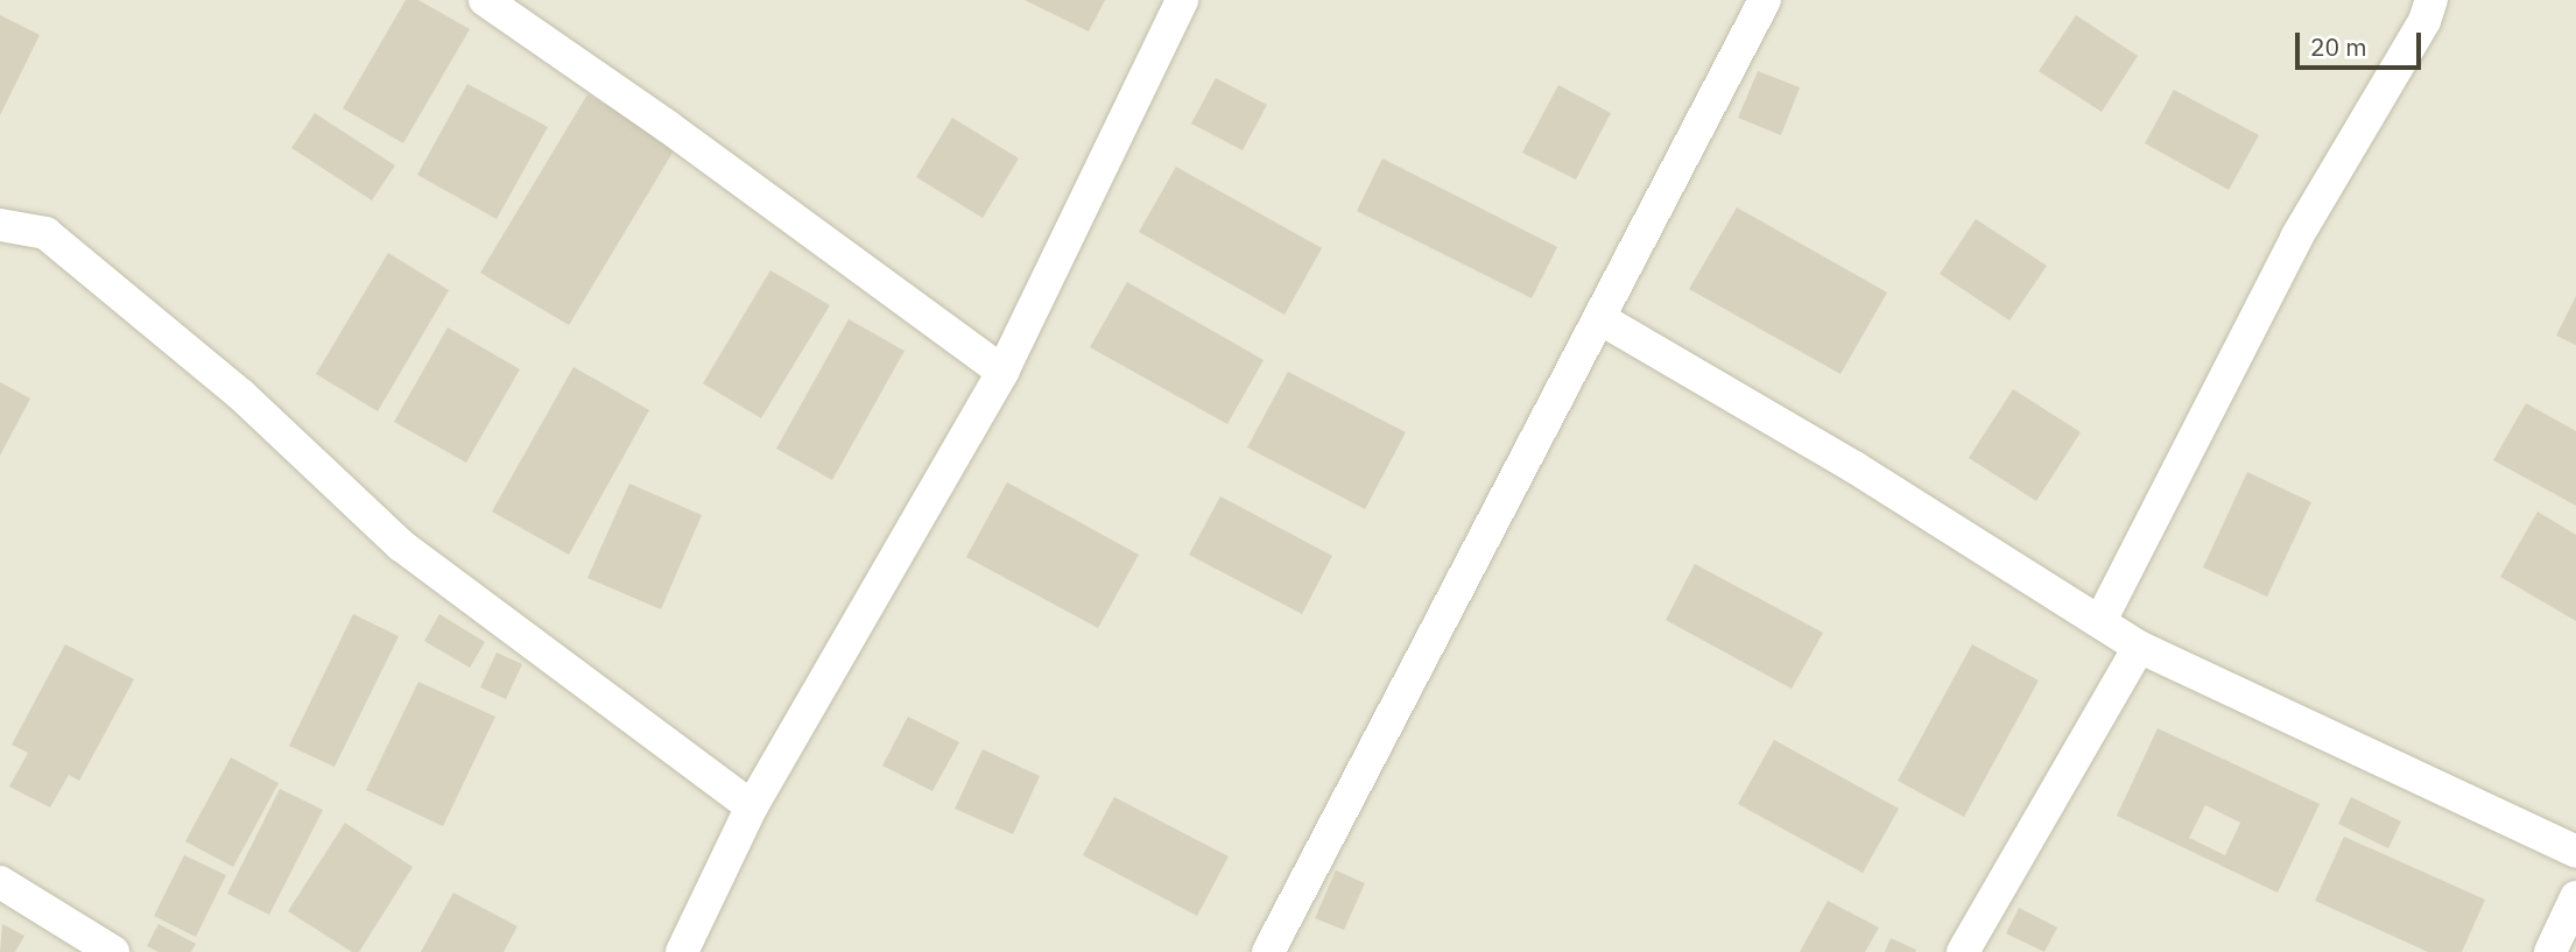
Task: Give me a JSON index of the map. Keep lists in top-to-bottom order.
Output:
{
  "scale_bar": "20 m"
}
